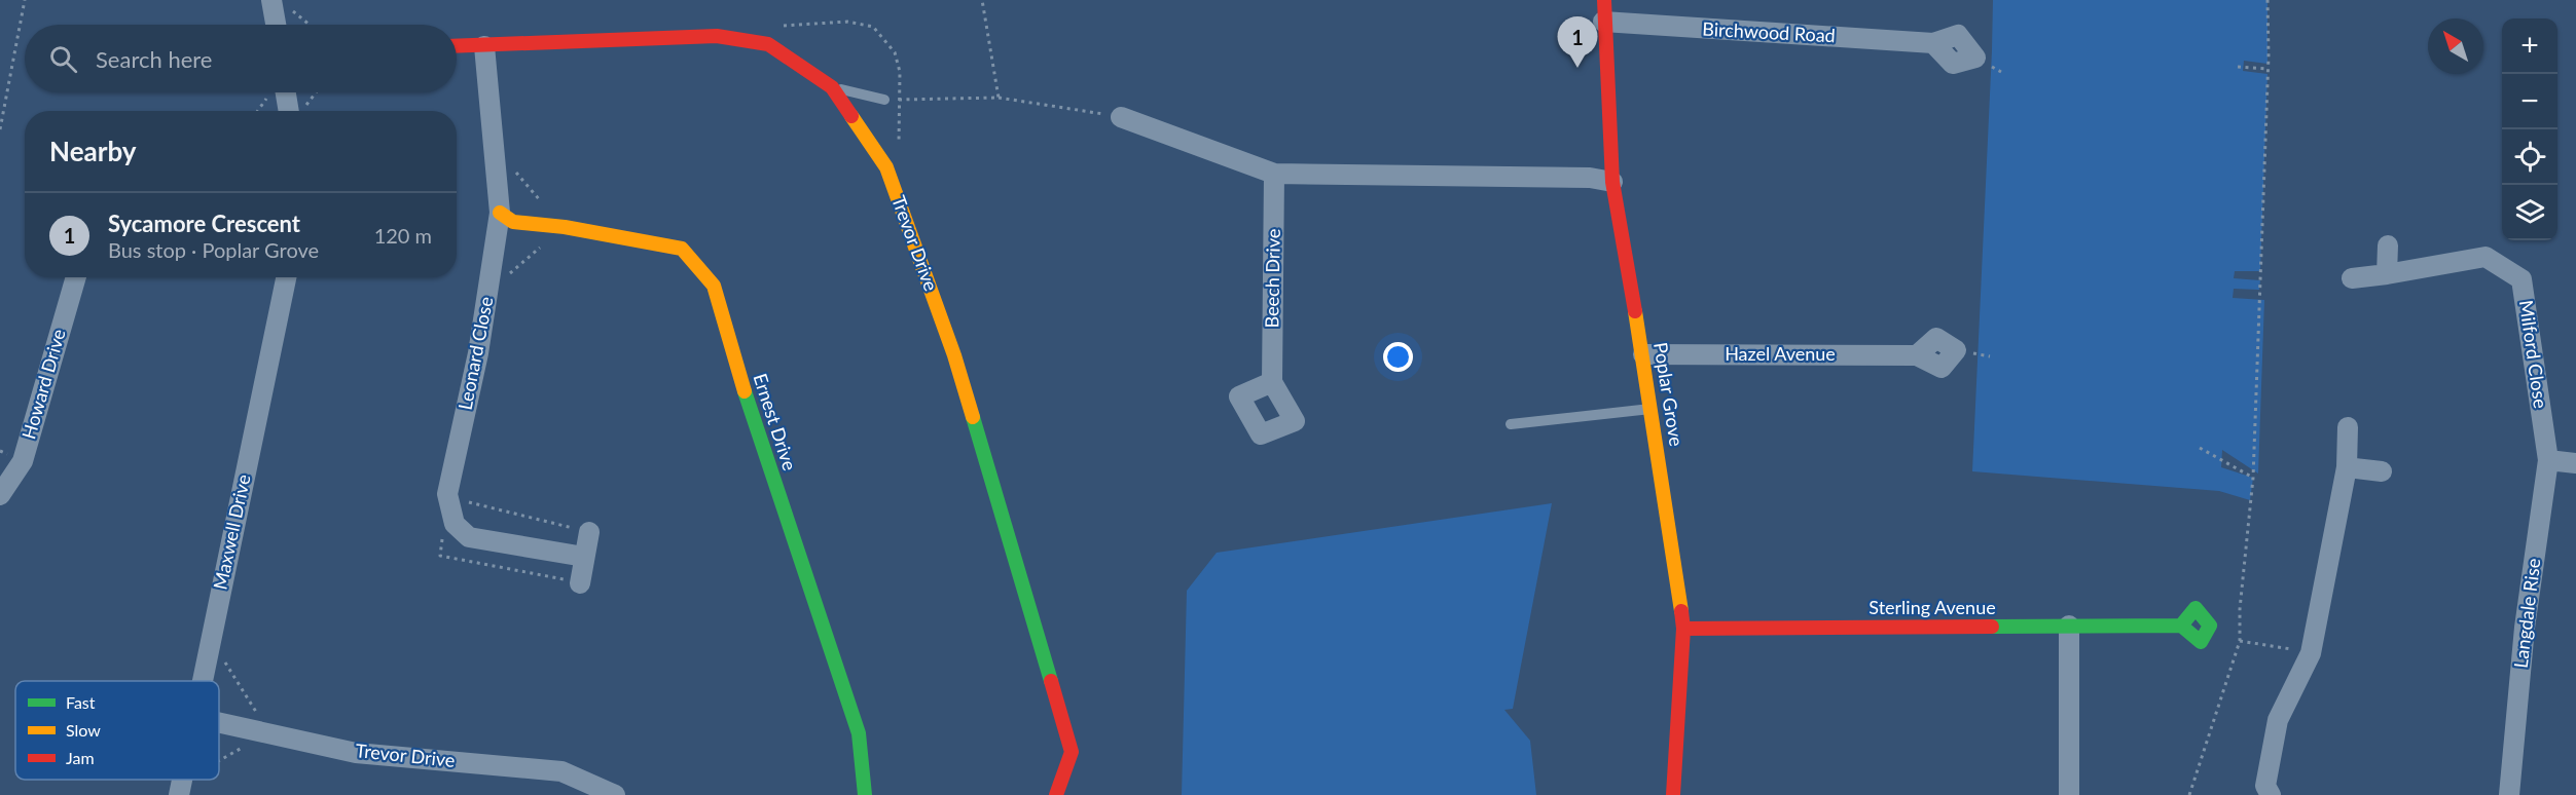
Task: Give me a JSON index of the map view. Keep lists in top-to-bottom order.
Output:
{
  "streets": {
    "street": [
      "Birchwood Road",
      "Trevor Drive",
      "Beech Drive",
      "Leonard Close",
      "Hazel Avenue",
      "Milford Close",
      "Howard Drive",
      "Poplar Grove",
      "Ernest Drive",
      "Maxwell Drive",
      "Sterling Avenue",
      "Langdale Rise"
    ]
  },
  "crossings": [
    ["Birchwood Road", "Poplar Grove"],
    ["Trevor Drive", "Leonard Close"],
    ["Leonard Close", "Ernest Drive"],
    ["Hazel Avenue", "Poplar Grove"],
    ["Milford Close", "Langdale Rise"],
    ["Poplar Grove", "Sterling Avenue"]
  ],
  "legend": ["Fast", "Slow", "Jam"],
  "north": "top left",
  "page": {
    "pins": "1",
    "map_buttons": ["+", "−"],
    "search": "Search here",
    "heading": "Nearby",
    "list": [
      {
        "mark": "1",
        "name": "Sycamore Crescent",
        "note": "Bus stop · Poplar Grove",
        "value": "120 m"
      }
    ]
  }
}
